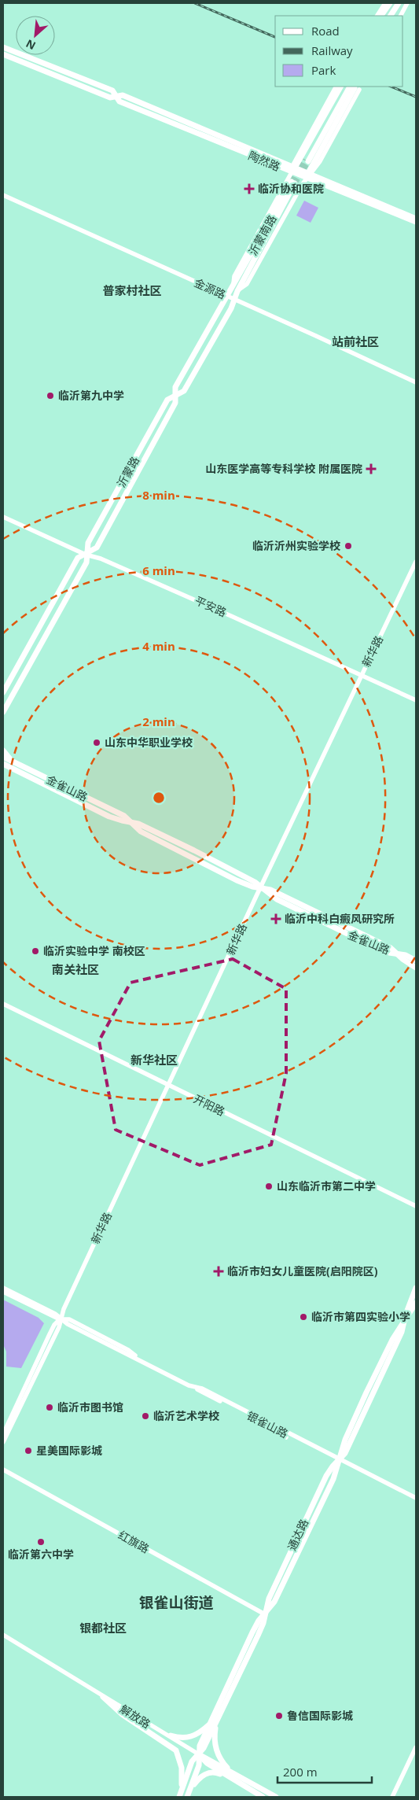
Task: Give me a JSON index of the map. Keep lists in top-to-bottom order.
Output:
{
  "streets": {
    "main road": [
      "陶然路",
      "沂蒙南路",
      "金源路",
      "沂蒙路",
      "平安路",
      "新华路",
      "金雀山路",
      "开阳路",
      "银雀山路",
      "通达路",
      "红旗路",
      "解放路"
    ]
  },
  "crossings": [
    ["沂蒙南路", "沂蒙路"],
    ["金源路", "沂蒙路"],
    ["沂蒙路", "平安路"],
    ["平安路", "新华路"],
    ["新华路", "金雀山路"],
    ["新华路", "开阳路"],
    ["新华路", "银雀山路"],
    ["银雀山路", "通达路"],
    ["通达路", "红旗路"],
    ["通达路", "解放路"]
  ],
  "districts": [
    "普家村社区",
    "站前社区",
    "南关社区",
    "新华社区",
    "银雀山街道",
    "银都社区"
  ],
  "places": {
    "health": [
      "临沂协和医院",
      "山东医学高等专科学校 附属医院",
      "临沂中科白癜风研究所",
      "临沂市妇女儿童医院(启阳院区)"
    ],
    "other": [
      "临沂第九中学",
      "临沂沂州实验学校",
      "山东中华职业学校",
      "临沂实验中学 南校区",
      "山东临沂市第二中学",
      "临沂市第四实验小学",
      "临沂市图书馆",
      "临沂艺术学校",
      "星美国际影城",
      "临沂第六中学",
      "鲁信国际影城"
    ]
  },
  "legend": ["Road", "Railway", "Park"],
  "scale_bar": "200 m",
  "north": "bottom left",
  "rings": [
    "8 min",
    "6 min",
    "4 min",
    "2 min"
  ]
}
